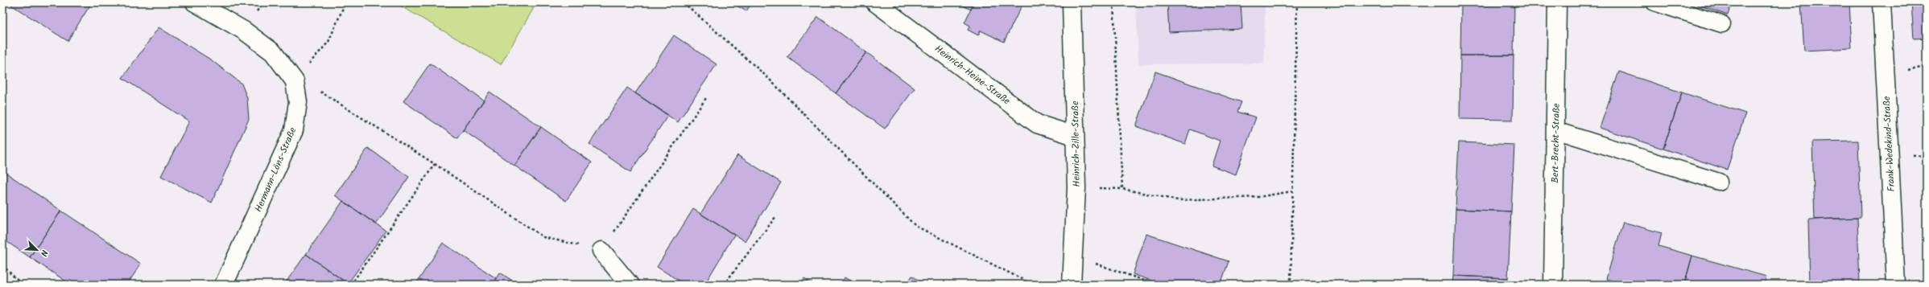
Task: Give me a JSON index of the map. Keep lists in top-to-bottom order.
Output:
{
  "streets": {
    "street": [
      "Heinrich-Heine-Straße",
      "Bert-Brecht-Straße",
      "Heinrich-Zille-Straße",
      "Frank-Wedekind-Straße",
      "Hermann-Löns-Straße"
    ]
  },
  "crossings": [
    ["Heinrich-Heine-Straße", "Heinrich-Zille-Straße"]
  ],
  "north": "bottom right"
}
